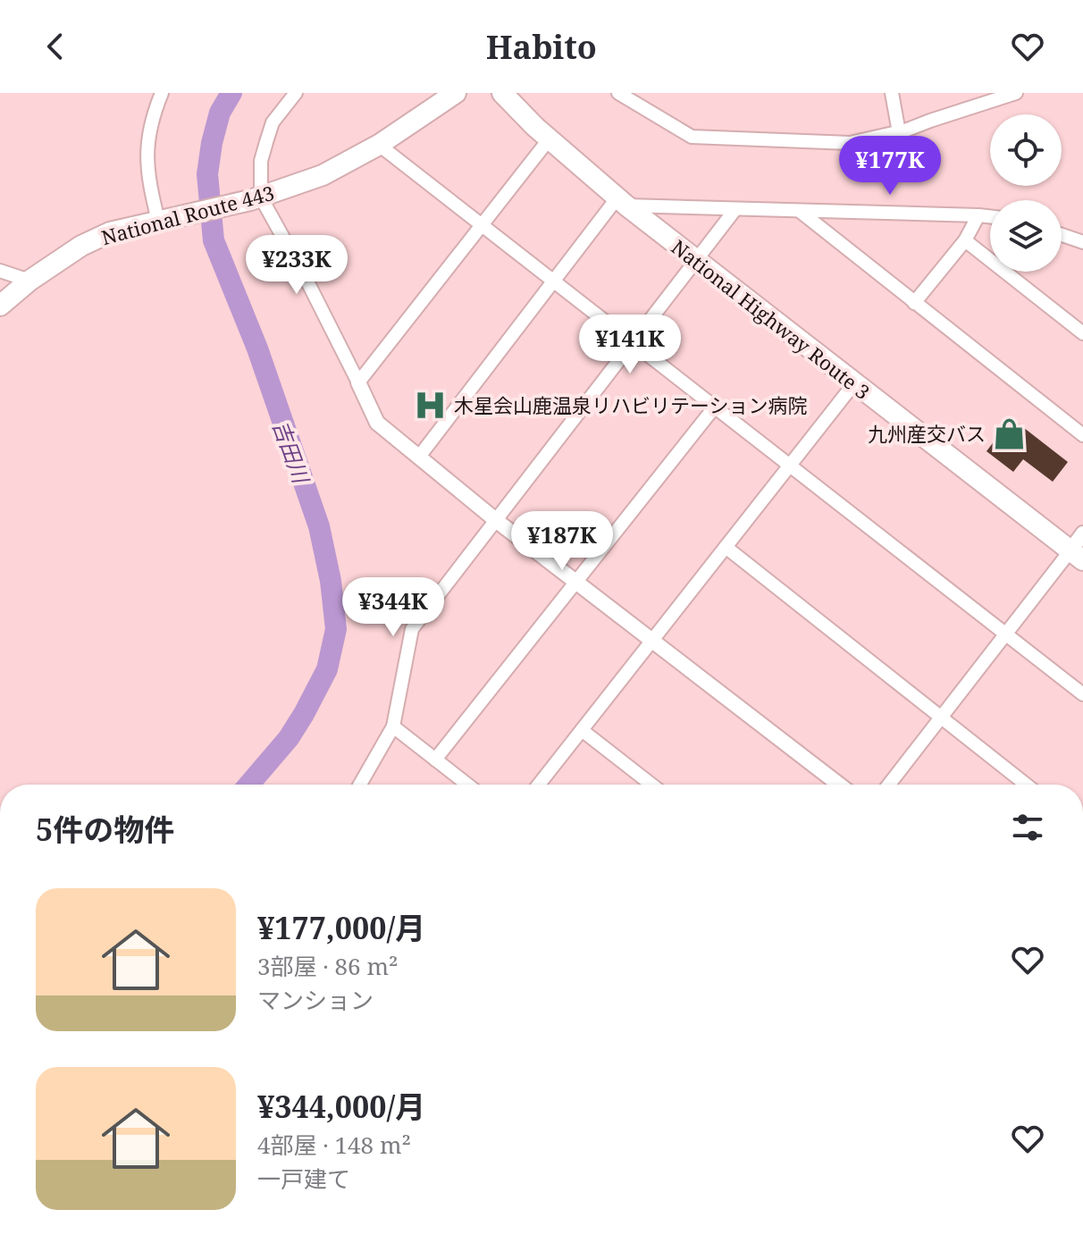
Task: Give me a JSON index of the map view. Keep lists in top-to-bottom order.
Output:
{
  "streets": {
    "main road": ["National Route 443", "National Highway Route 3"]
  },
  "water": ["吉田川"],
  "places": {
    "hospital": ["木星会山鹿温泉リハビリテーション病院"],
    "shop": ["九州産交バス"]
  },
  "page": {
    "header": "Habito",
    "price": [
      "¥177K",
      "¥233K",
      "¥141K",
      "¥187K",
      "¥344K"
    ],
    "heading": "5件の物件",
    "list": [
      {
        "name": "¥177,000/月",
        "note": "3部屋 · 86 m² · マンション"
      },
      {
        "name": "¥344,000/月",
        "note": "4部屋 · 148 m² · 一戸建て"
      }
    ]
  }
}
